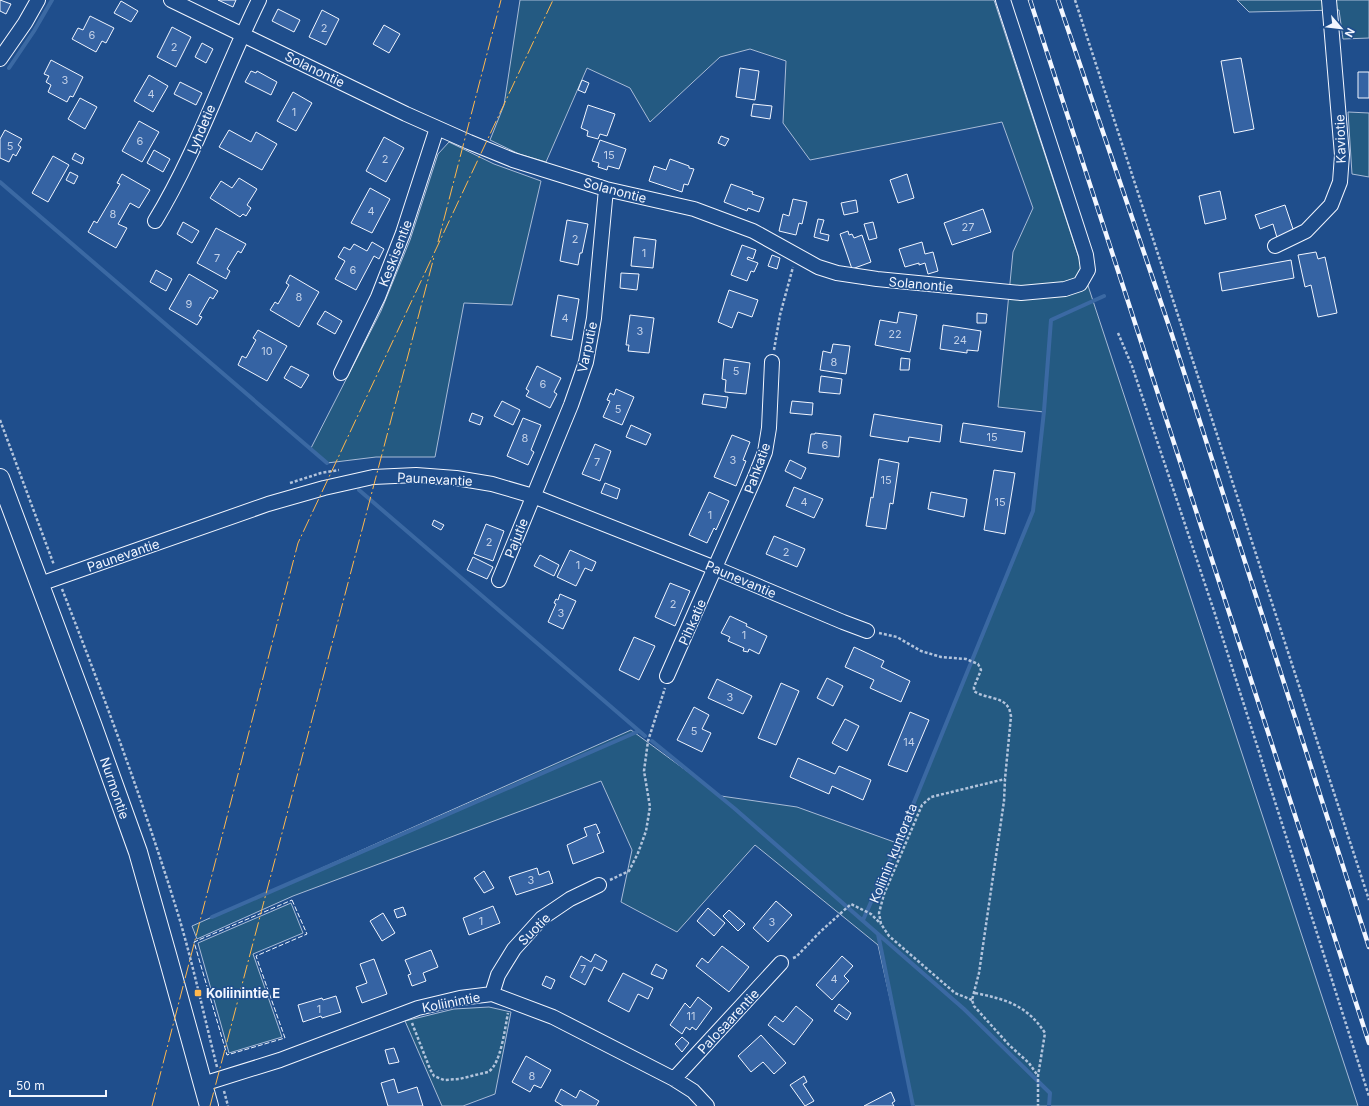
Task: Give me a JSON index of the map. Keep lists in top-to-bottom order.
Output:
{
  "streets": {
    "main road": ["Nurmontie"],
    "street": [
      "Solanontie",
      "Lyhdetie",
      "Kaviotie",
      "Keskisentie",
      "Varputie",
      "Pahkatie",
      "Paunevantie",
      "Pajutie",
      "Pihkatie",
      "Suotie",
      "Koliinintie",
      "Palosaarentie"
    ],
    "path": ["Koliinin kuntorata"]
  },
  "crossings": [
    ["Solanontie", "Lyhdetie"],
    ["Solanontie", "Keskisentie"],
    ["Solanontie", "Varputie"],
    ["Varputie", "Paunevantie"],
    ["Varputie", "Pajutie"],
    ["Pahkatie", "Paunevantie"],
    ["Pahkatie", "Pihkatie"],
    ["Paunevantie", "Pajutie"],
    ["Paunevantie", "Pihkatie"],
    ["Paunevantie", "Nurmontie"],
    ["Nurmontie", "Koliinintie"],
    ["Suotie", "Koliinintie"],
    ["Koliinintie", "Palosaarentie"]
  ],
  "places": {
    "transit": ["Koliinintie E"]
  },
  "house_numbers": [
    "2",
    "6",
    "2",
    "3",
    "4",
    "1",
    "6",
    "5",
    "15",
    "2",
    "4",
    "8",
    "27",
    "2",
    "1",
    "7",
    "6",
    "8",
    "9",
    "4",
    "3",
    "22",
    "24",
    "10",
    "8",
    "5",
    "6",
    "5",
    "15",
    "8",
    "6",
    "3",
    "7",
    "15",
    "4",
    "15",
    "1",
    "2",
    "2",
    "1",
    "2",
    "3",
    "1",
    "3",
    "5",
    "14",
    "3",
    "1",
    "3",
    "7",
    "4",
    "1",
    "11",
    "8"
  ],
  "scale_bar": "50 m",
  "north": "bottom right"
}
